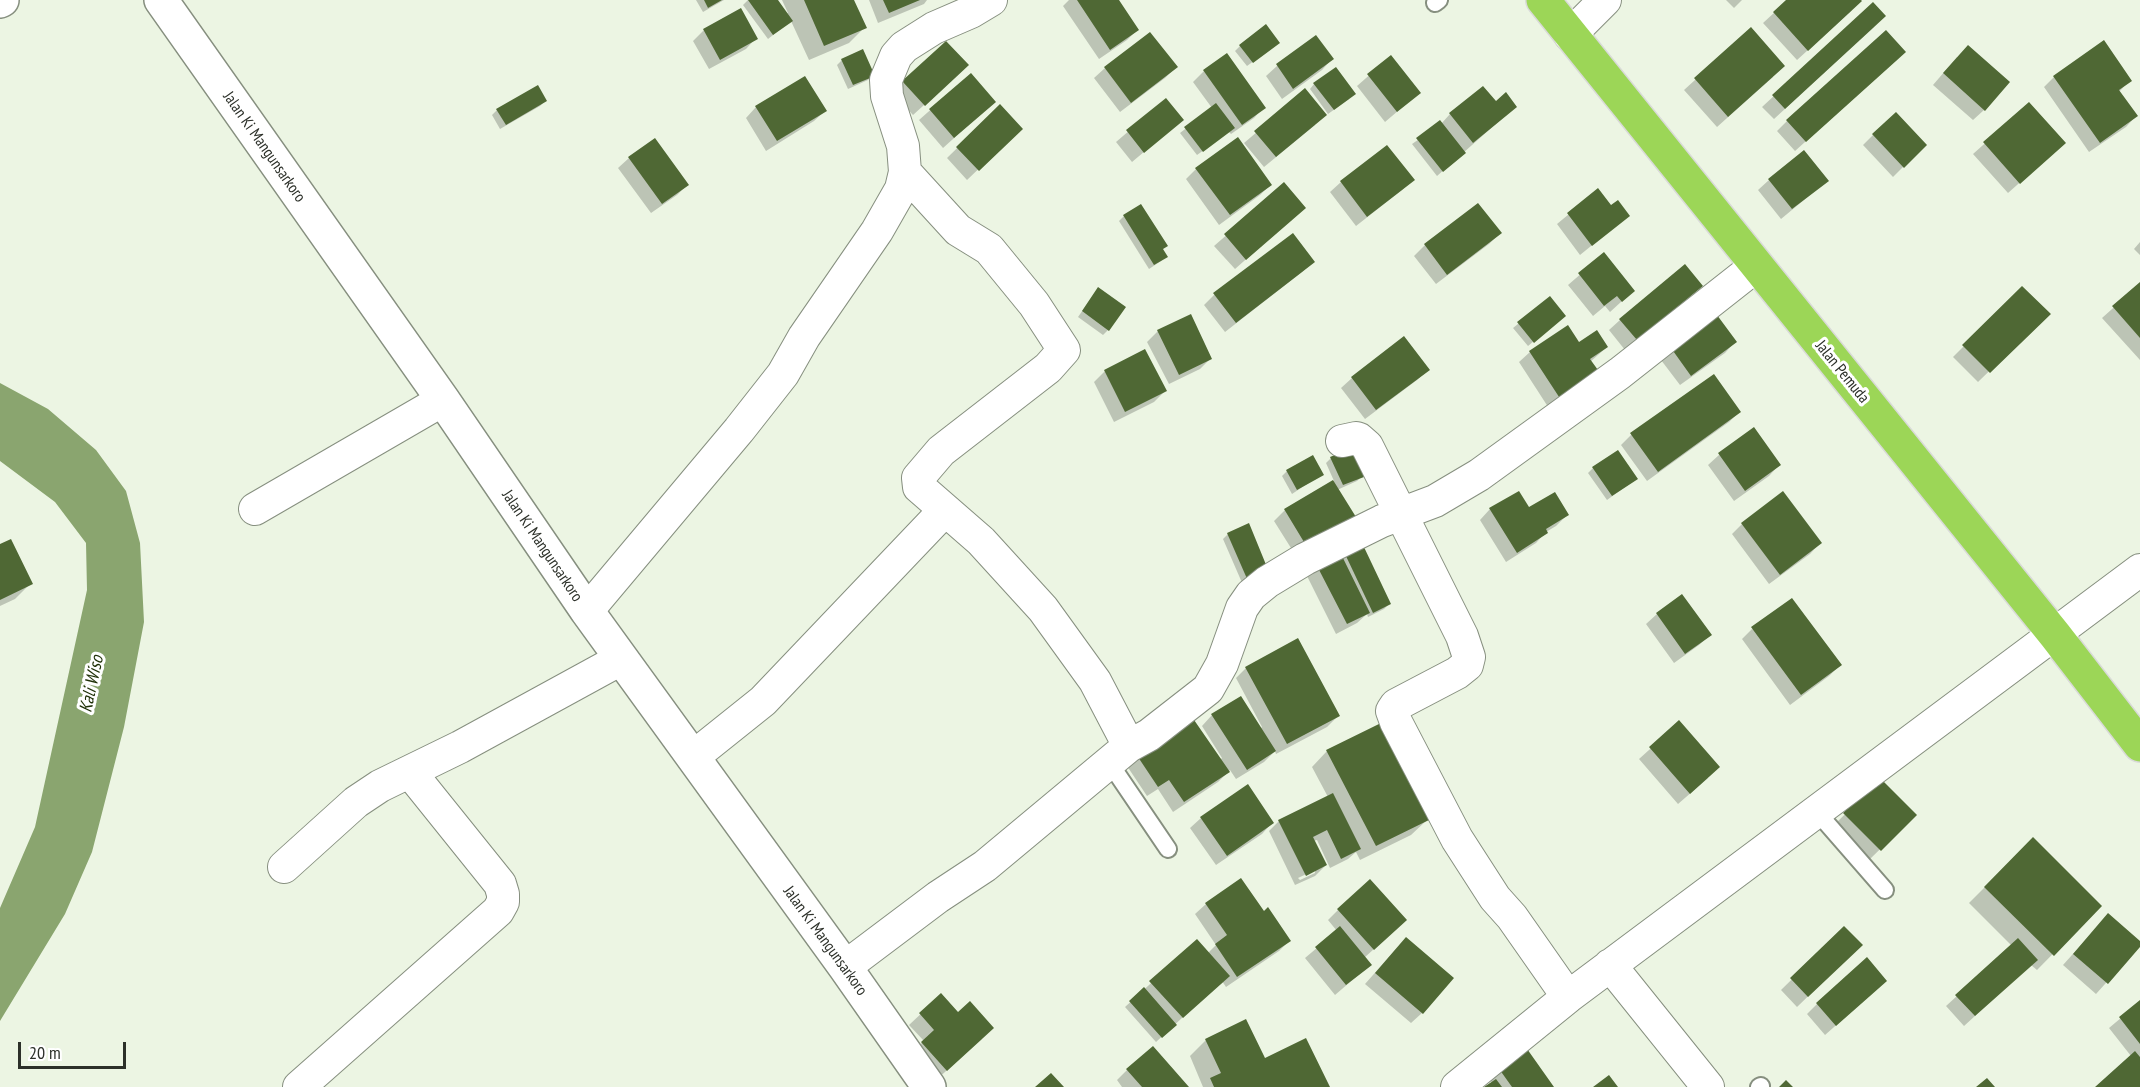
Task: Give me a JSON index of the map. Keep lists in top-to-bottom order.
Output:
{
  "streets": {
    "highway": ["Jalan Pemuda"],
    "main road": ["Jalan Ki Mangunsarkoro"]
  },
  "water": ["Kali Wiso"],
  "scale_bar": "20 m"
}
